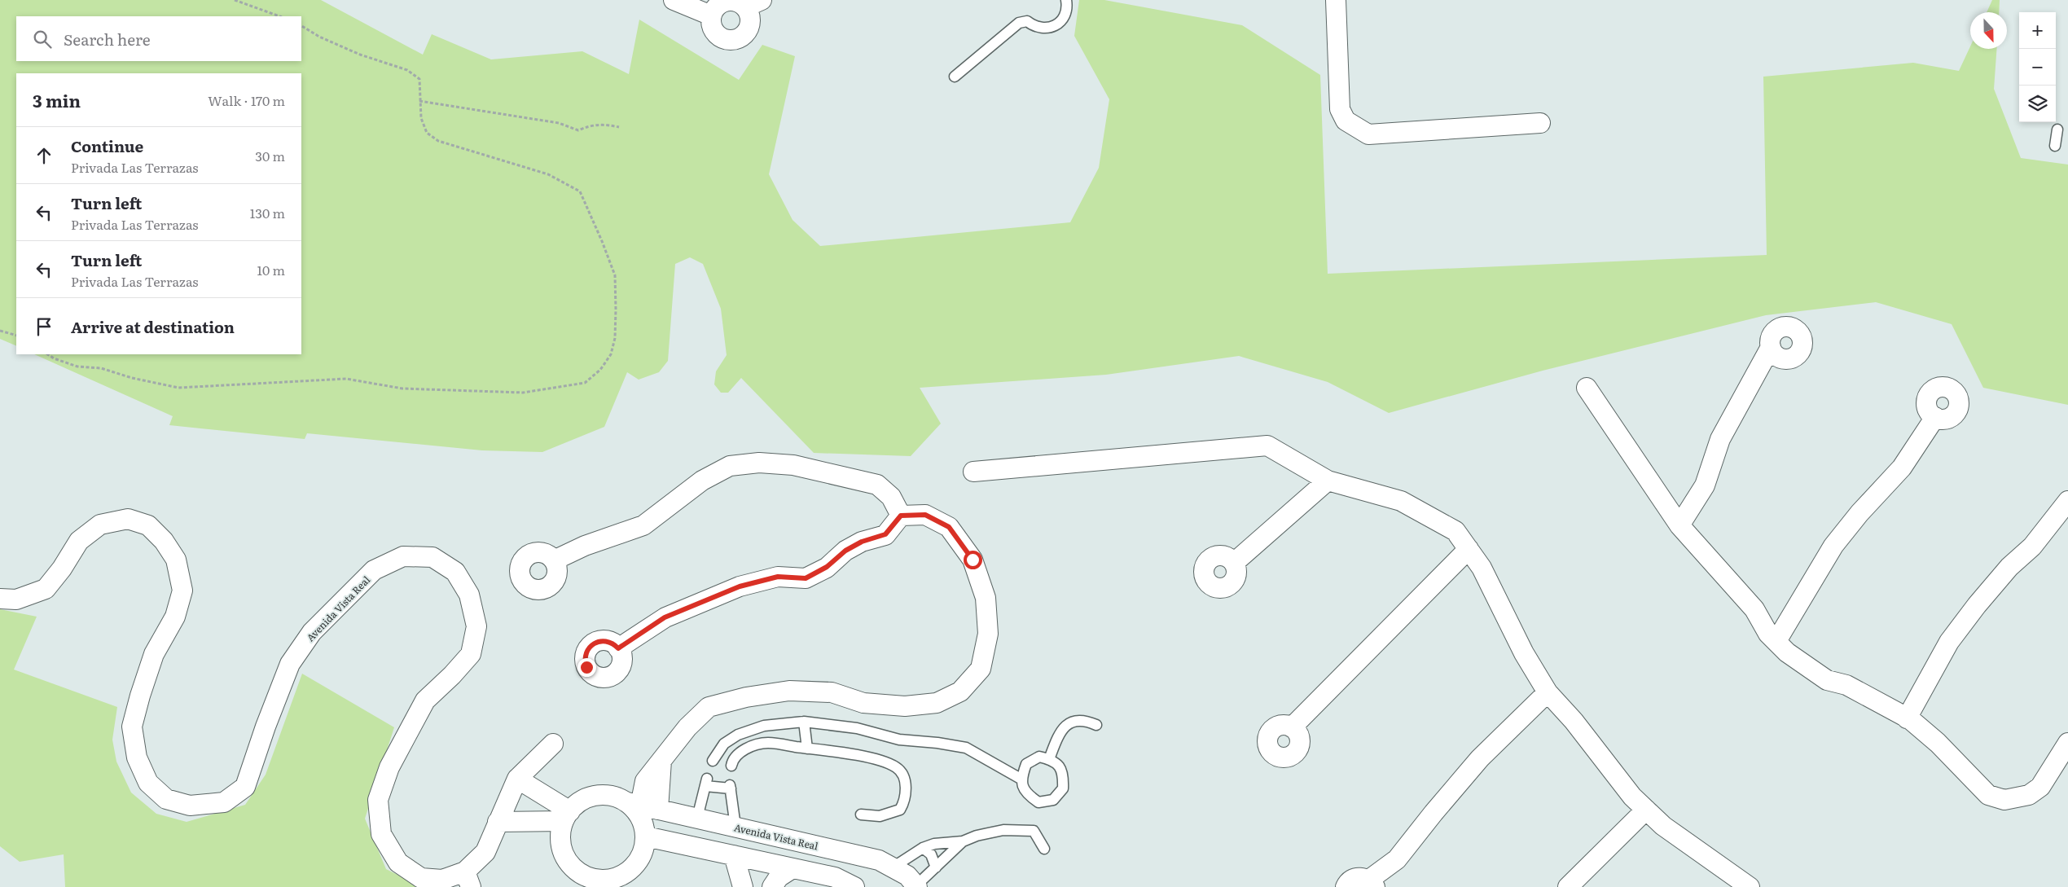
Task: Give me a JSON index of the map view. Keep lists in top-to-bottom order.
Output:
{
  "streets": {
    "street": ["Avenida Vista Real"]
  },
  "north": "bottom",
  "page": {
    "map_buttons": ["+", "−"],
    "search": "Search here",
    "heading": ["3 min", "Walk · 170 m"],
    "list": [
      ["Continue", "Privada Las Terrazas", "30 m"],
      ["Turn left", "Privada Las Terrazas", "130 m"],
      ["Turn left", "Privada Las Terrazas", "10 m"],
      "Arrive at destination"
    ]
  }
}
